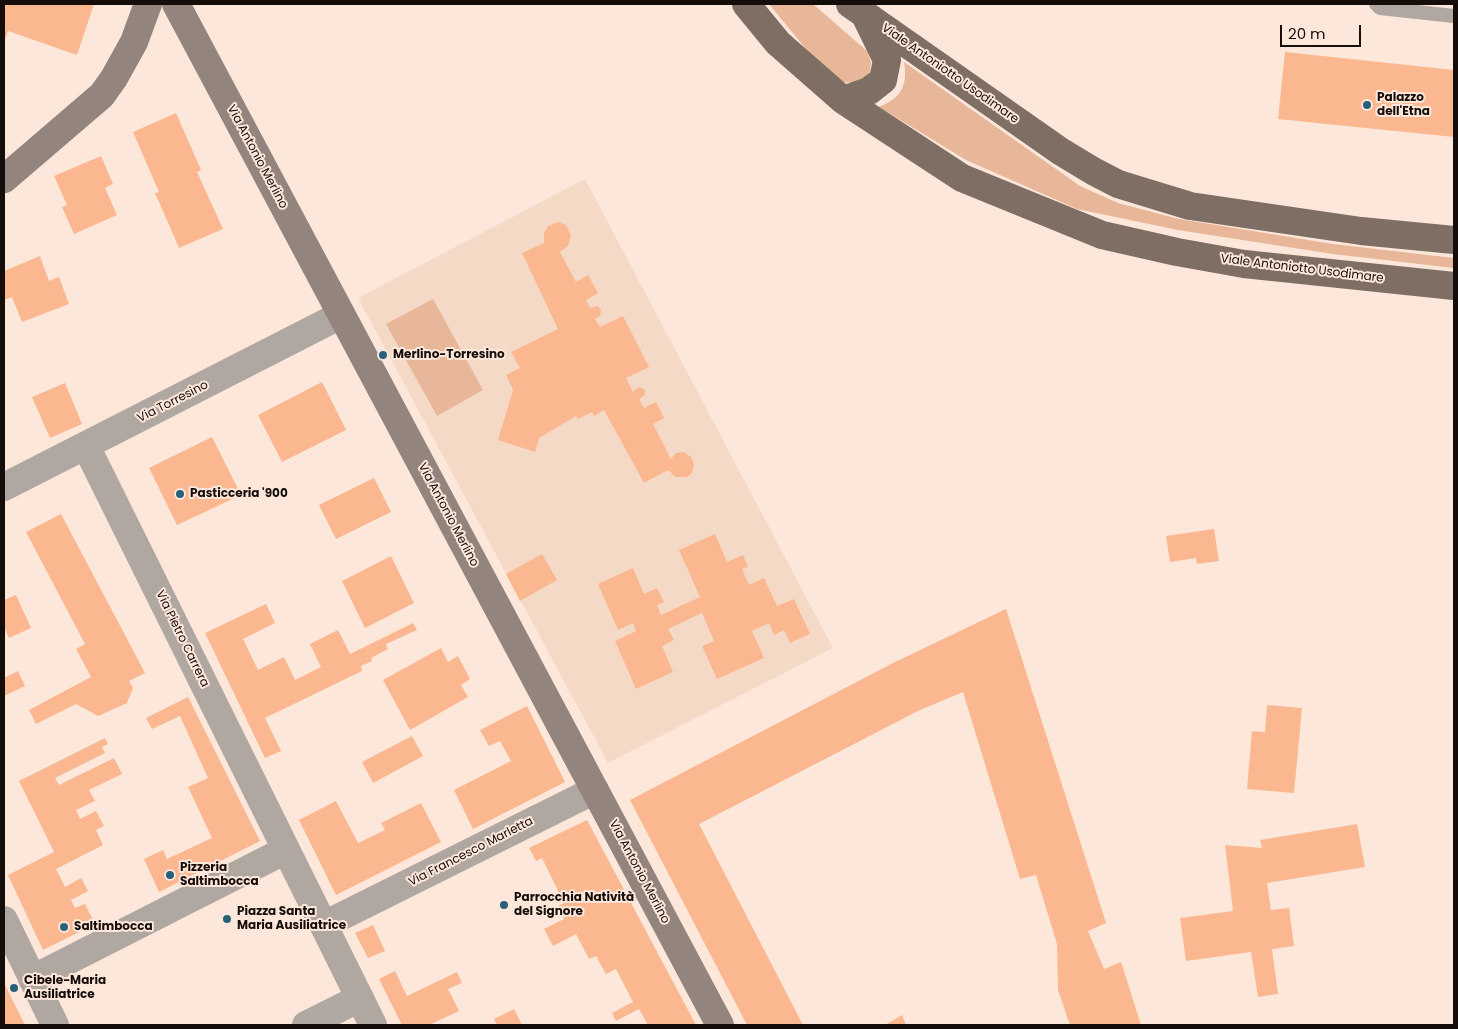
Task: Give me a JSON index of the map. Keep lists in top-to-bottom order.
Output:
{
  "streets": {
    "main road": ["Viale Antoniotto Usodimare", "Via Antonio Merlino"],
    "street": ["Via Torresino", "Via Pietro Carrera", "Via Francesco Marletta"]
  },
  "crossings": [
    ["Via Antonio Merlino", "Via Torresino"],
    ["Via Antonio Merlino", "Via Francesco Marletta"],
    ["Via Torresino", "Via Pietro Carrera"],
    ["Via Pietro Carrera", "Via Francesco Marletta"]
  ],
  "places": [
    "Palazzo dell'Etna",
    "Merlino-Torresino",
    "Pasticceria '900",
    "Pizzeria Saltimbocca",
    "Parrocchia Natività del Signore",
    "Piazza Santa Maria Ausiliatrice",
    "Saltimbocca",
    "Cibele-Maria Ausiliatrice"
  ],
  "scale_bar": "20 m"
}
